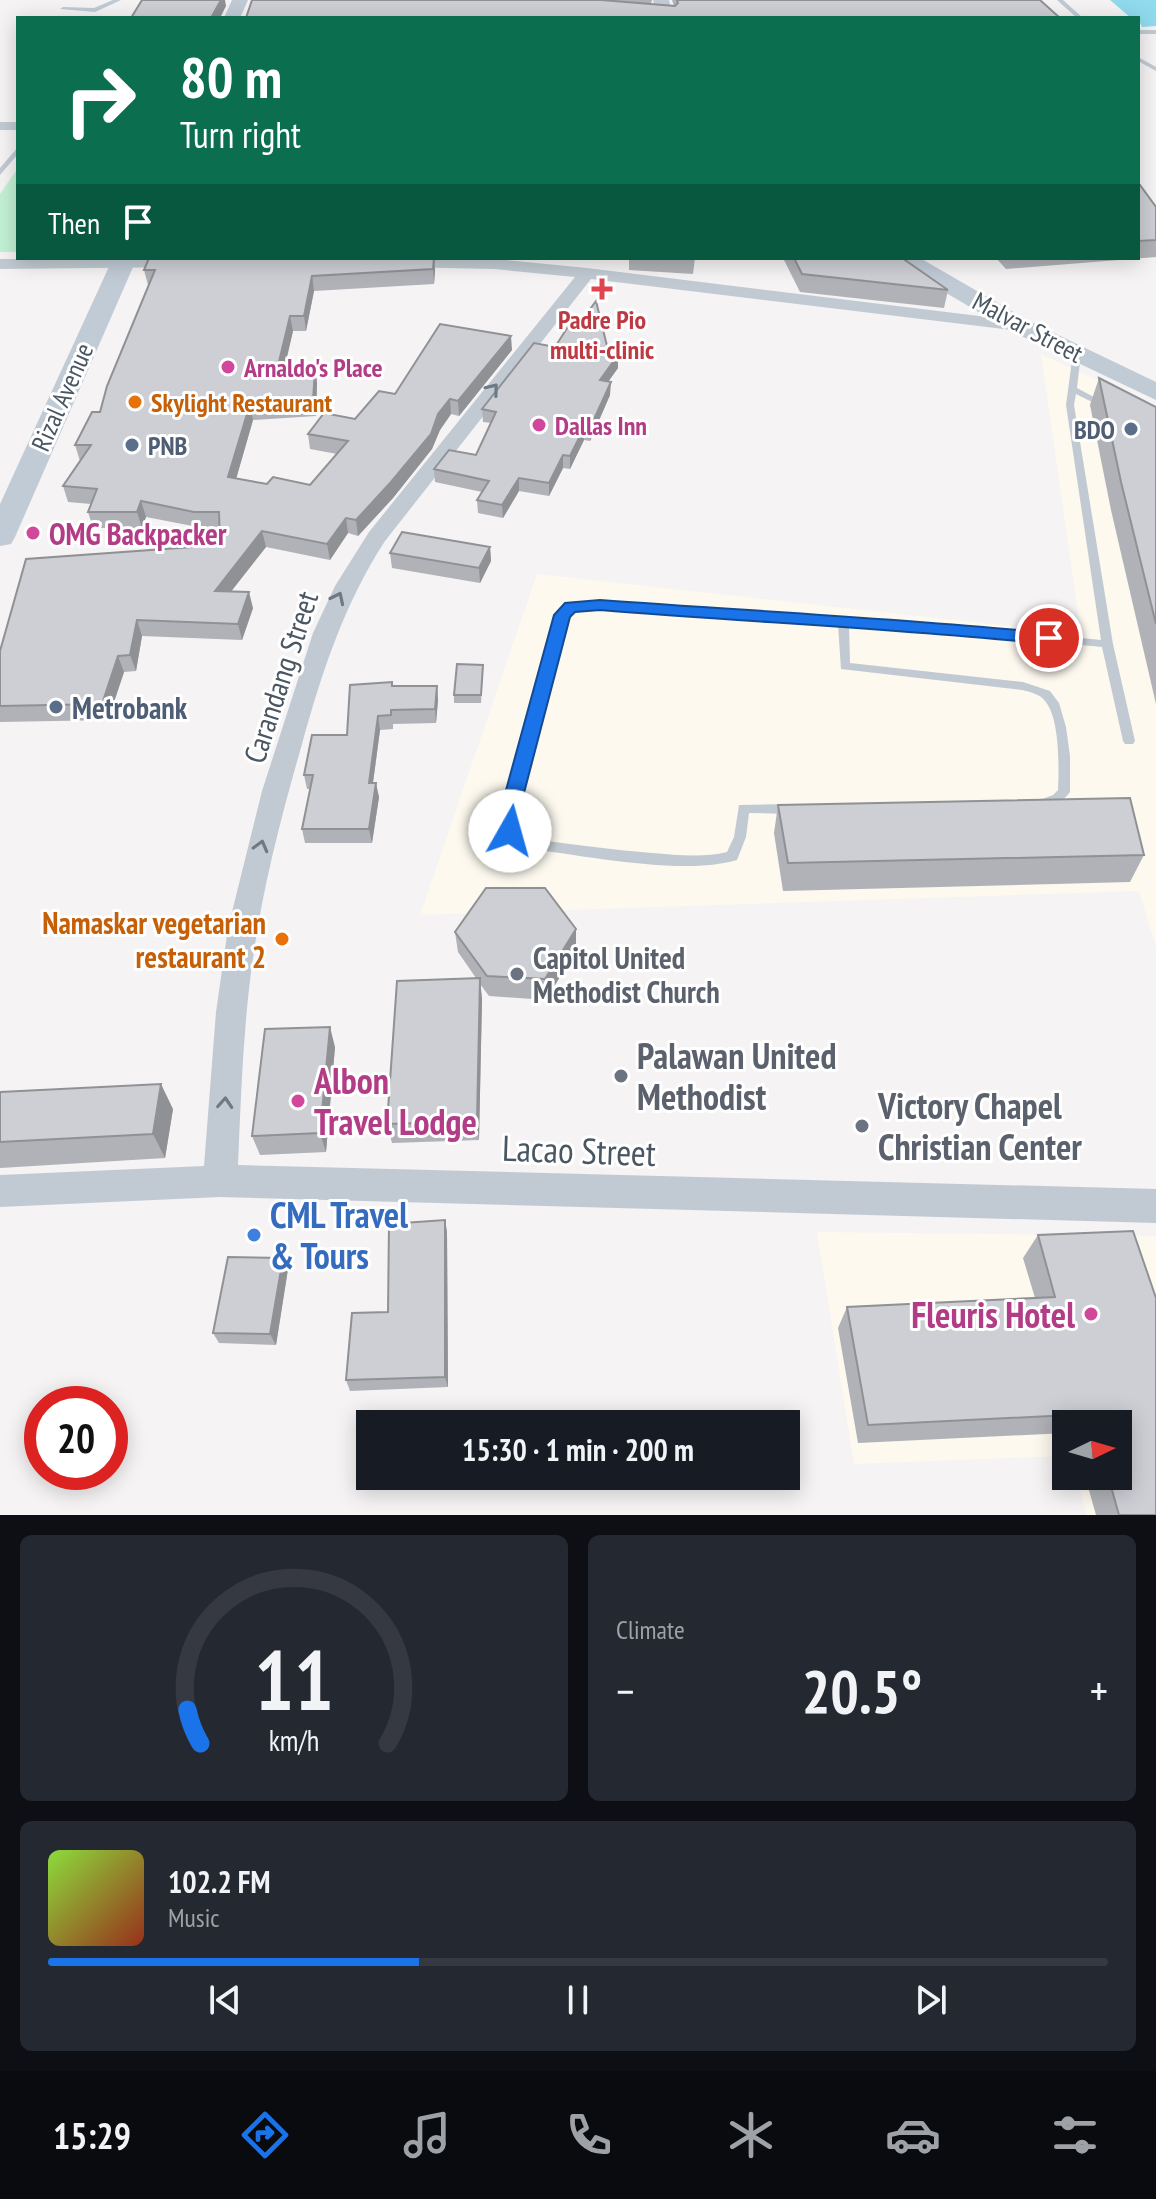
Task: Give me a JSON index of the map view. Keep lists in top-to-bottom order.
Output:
{
  "streets": {
    "main road": ["Malvar Street", "Rizal Avenue"],
    "street": ["Carandang Street", "Lacao Street"]
  },
  "crossings": [
    ["Carandang Street", "Lacao Street"]
  ],
  "one_way": ["Carandang Street"],
  "places": {
    "health": ["Padre Pio multi-clinic"],
    "other": [
      "Arnaldo's Place",
      "Skylight Restaurant",
      "Dallas Inn",
      "BDO",
      "PNB",
      "OMG Backpacker",
      "Metrobank",
      "Namaskar vegetarian restaurant 2",
      "Capitol United Methodist Church",
      "Palawan United Methodist",
      "Albon Travel Lodge",
      "Victory Chapel Christian Center",
      "CML Travel & Tours",
      "Fleuris Hotel"
    ]
  },
  "north": "right",
  "page": {
    "turn": ["80 m", "Turn right"],
    "then": "Then",
    "limit": "20",
    "trip": "15:30 · 1 min · 200 m",
    "tile": "Climate",
    "heat": ["−", "20.5°", "+"],
    "song": ["102.2 FM", "Music"],
    "tabs": "15:29",
    "gauge": ["11", "km/h"]
  }
}
